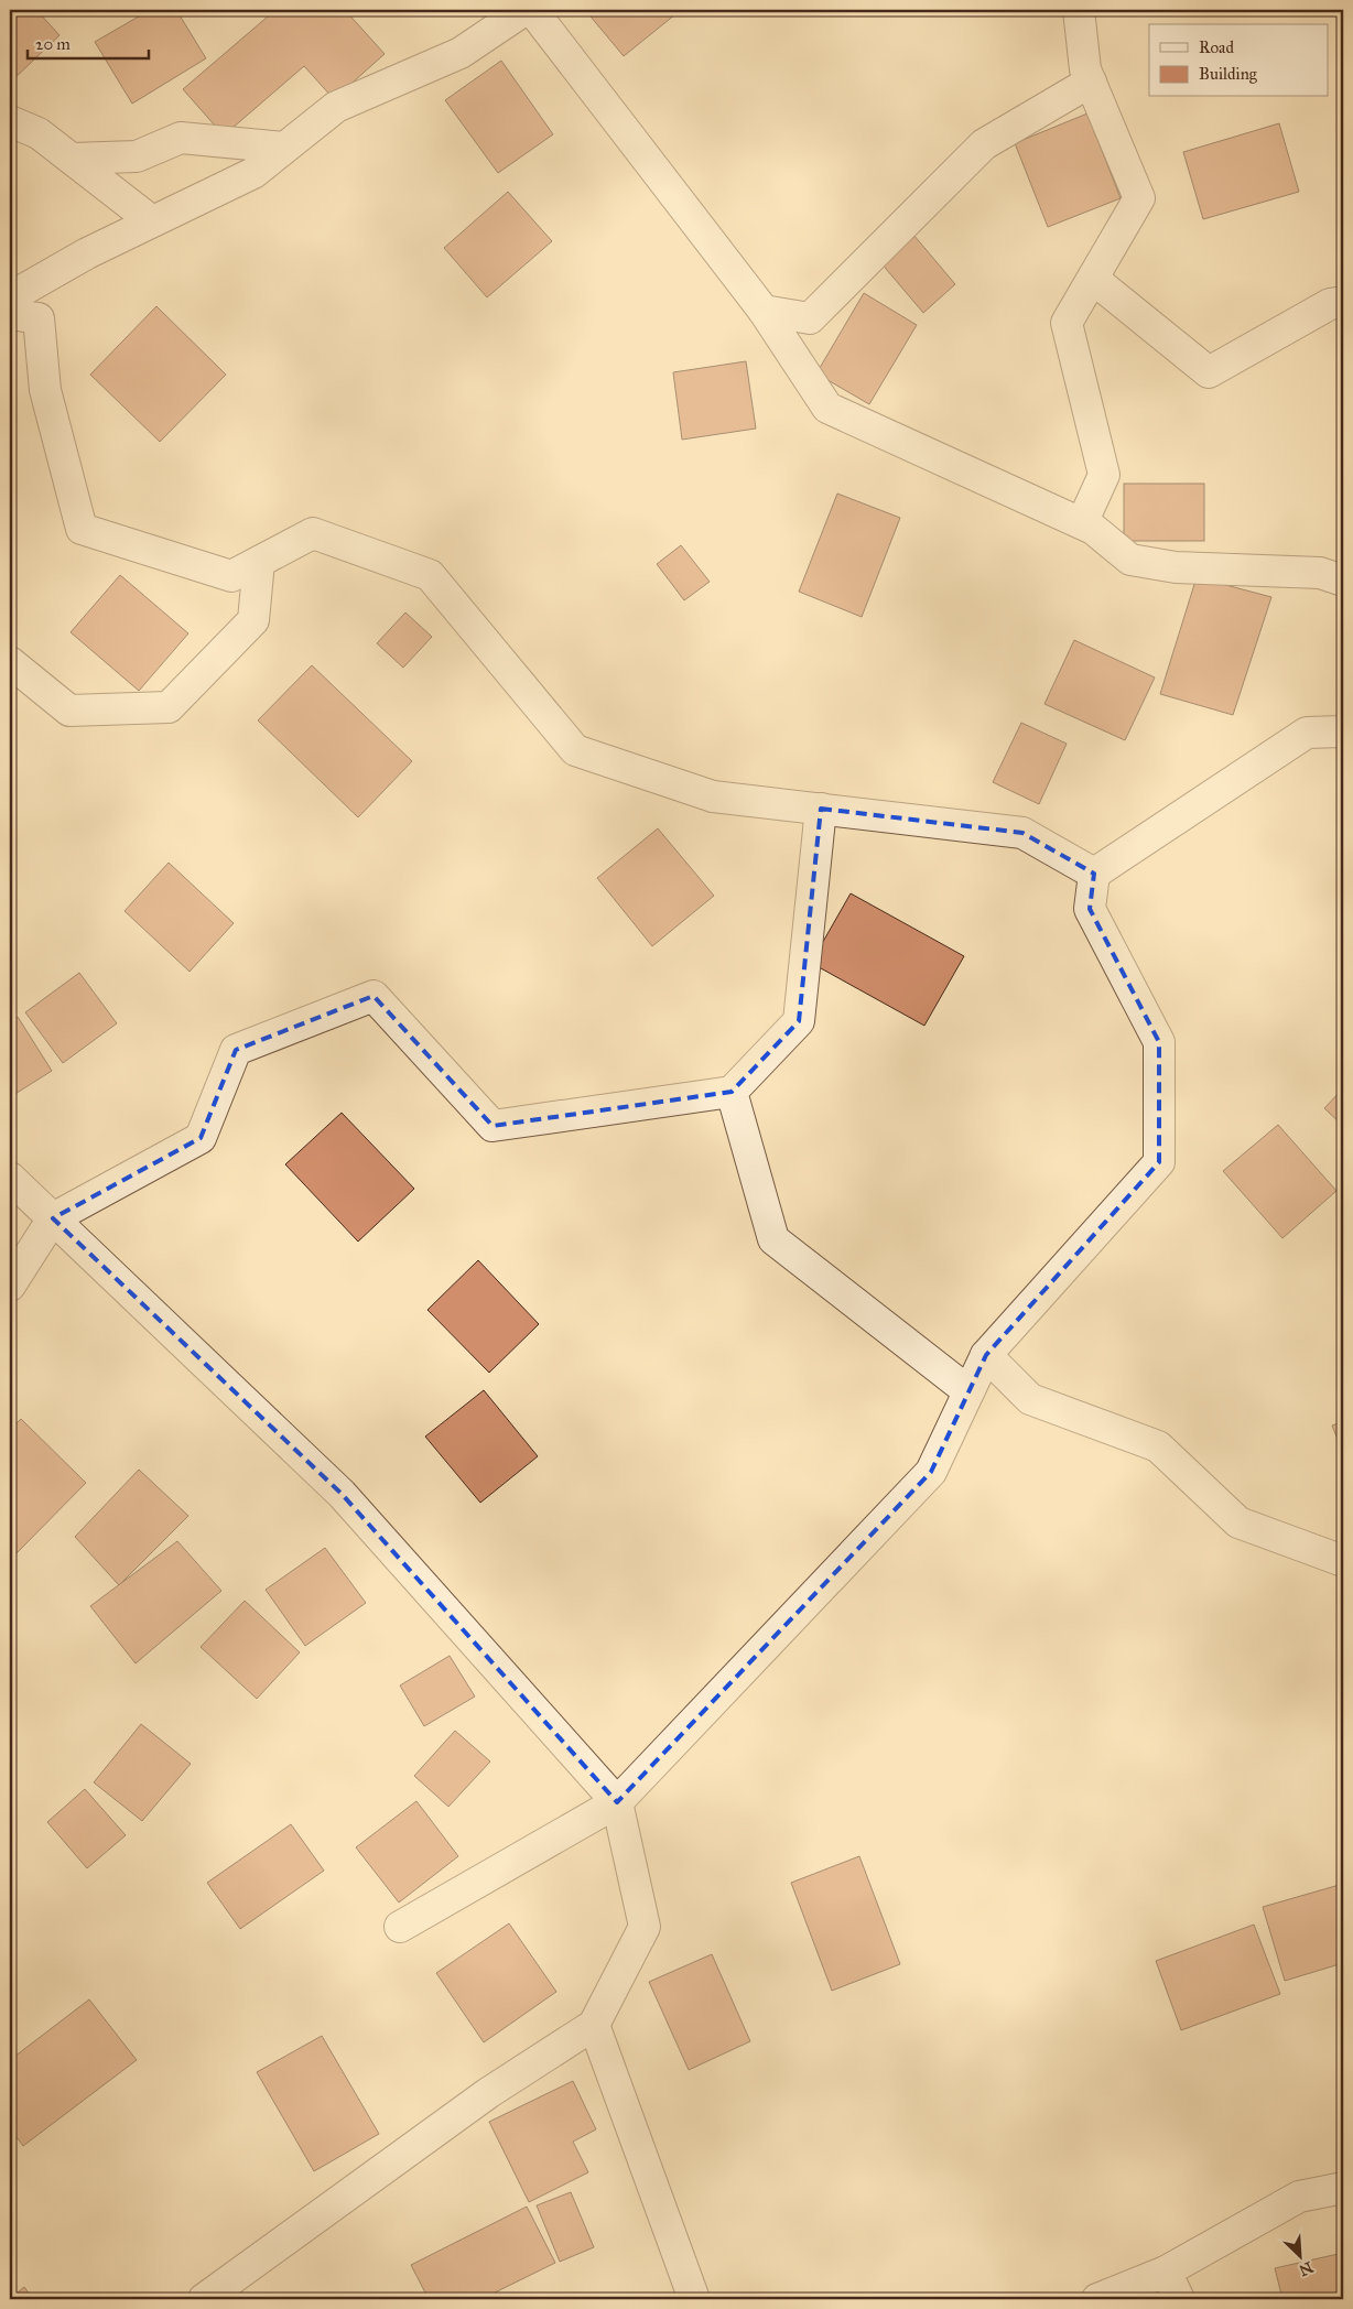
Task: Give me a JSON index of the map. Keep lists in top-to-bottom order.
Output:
{
  "legend": ["Road", "Building"],
  "scale_bar": "20 m",
  "north": "bottom right"
}
